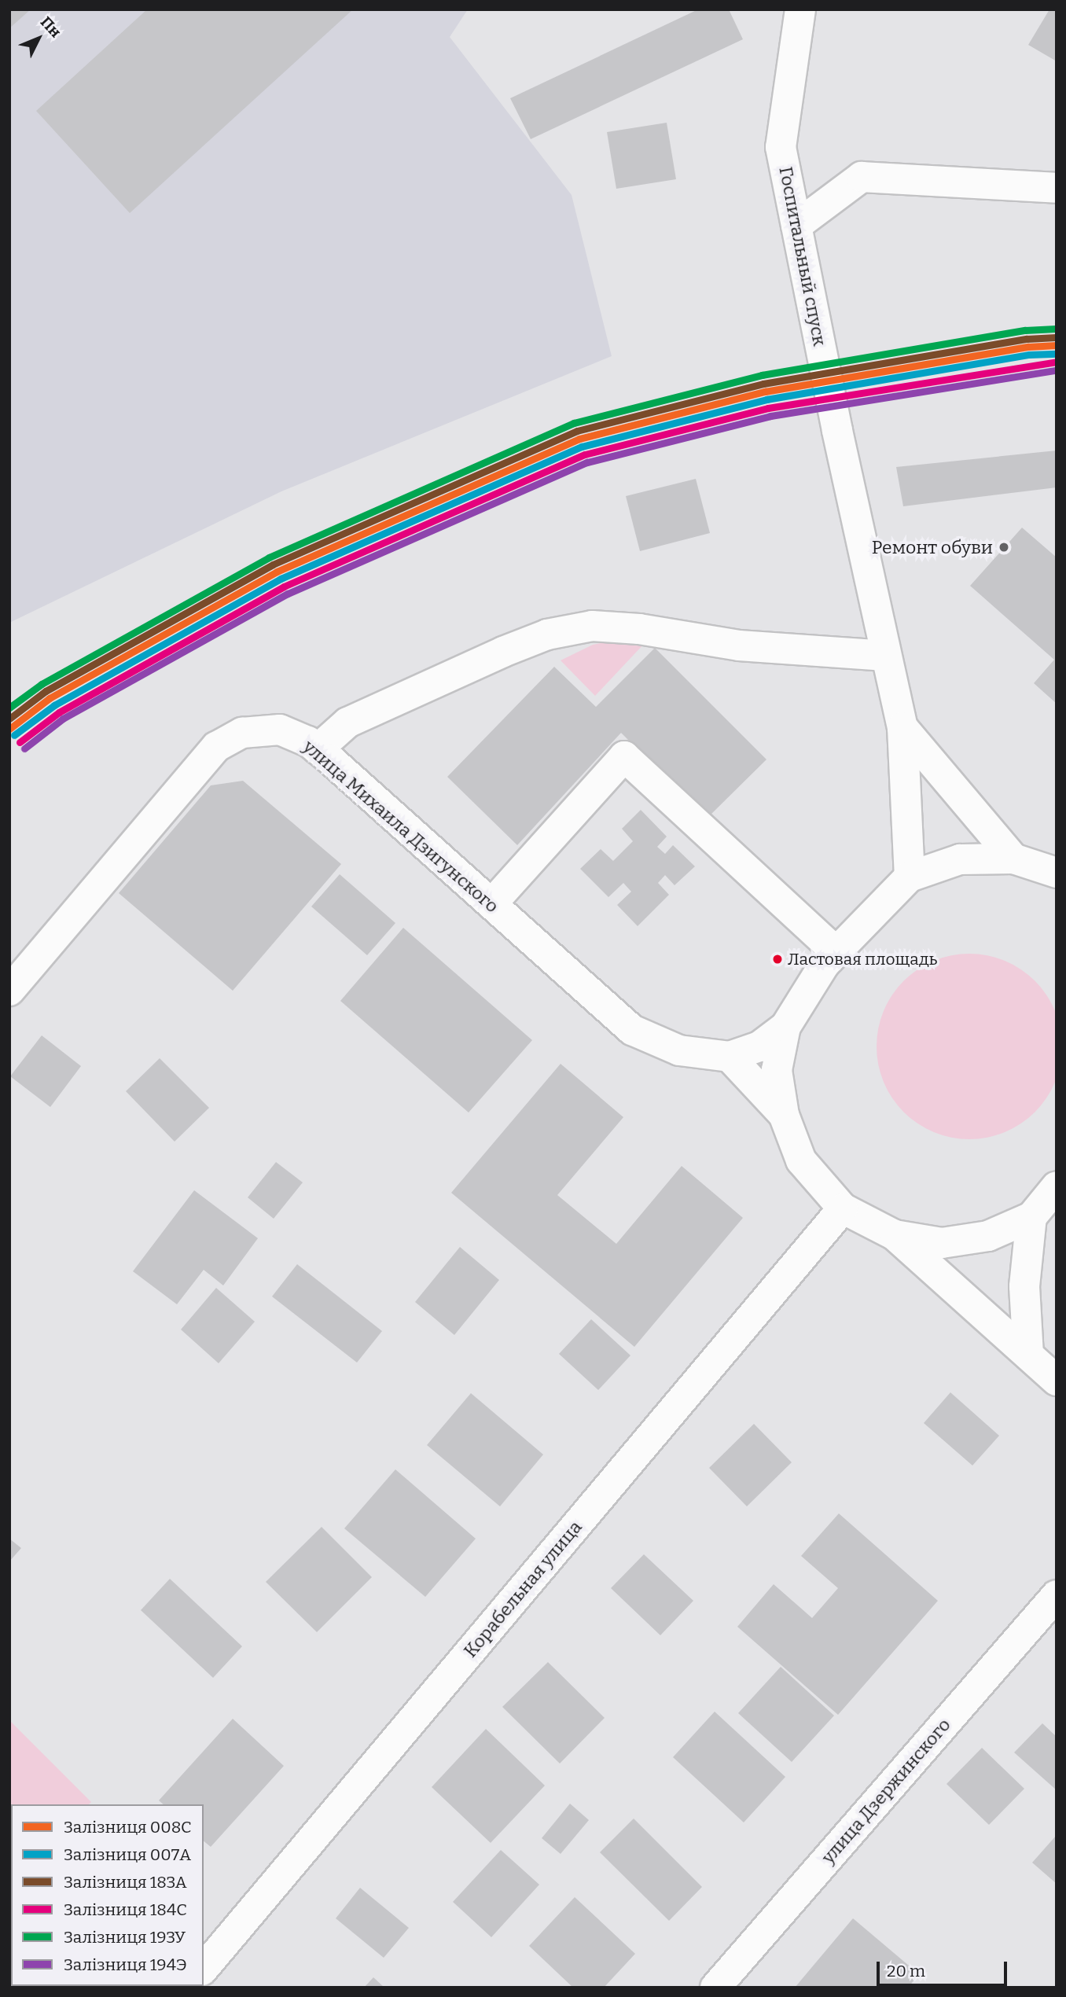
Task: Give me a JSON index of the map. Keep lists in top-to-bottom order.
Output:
{
  "streets": {
    "street": [
      "Госпитальный спуск",
      "улица Михаила Дзигунского",
      "Корабельная улица",
      "улица Дзержинского"
    ]
  },
  "places": ["Ремонт обуви", "Ластовая площадь"],
  "lines": [
    "rail line 193У",
    "rail line 183А",
    "rail line 008С",
    "rail line 007А",
    "rail line 184С",
    "rail line 194Э"
  ],
  "legend": [
    "Залізниця 008С",
    "Залізниця 007А",
    "Залізниця 183А",
    "Залізниця 184С",
    "Залізниця 193У",
    "Залізниця 194Э"
  ],
  "scale_bar": "20 m",
  "north": "top right"
}
